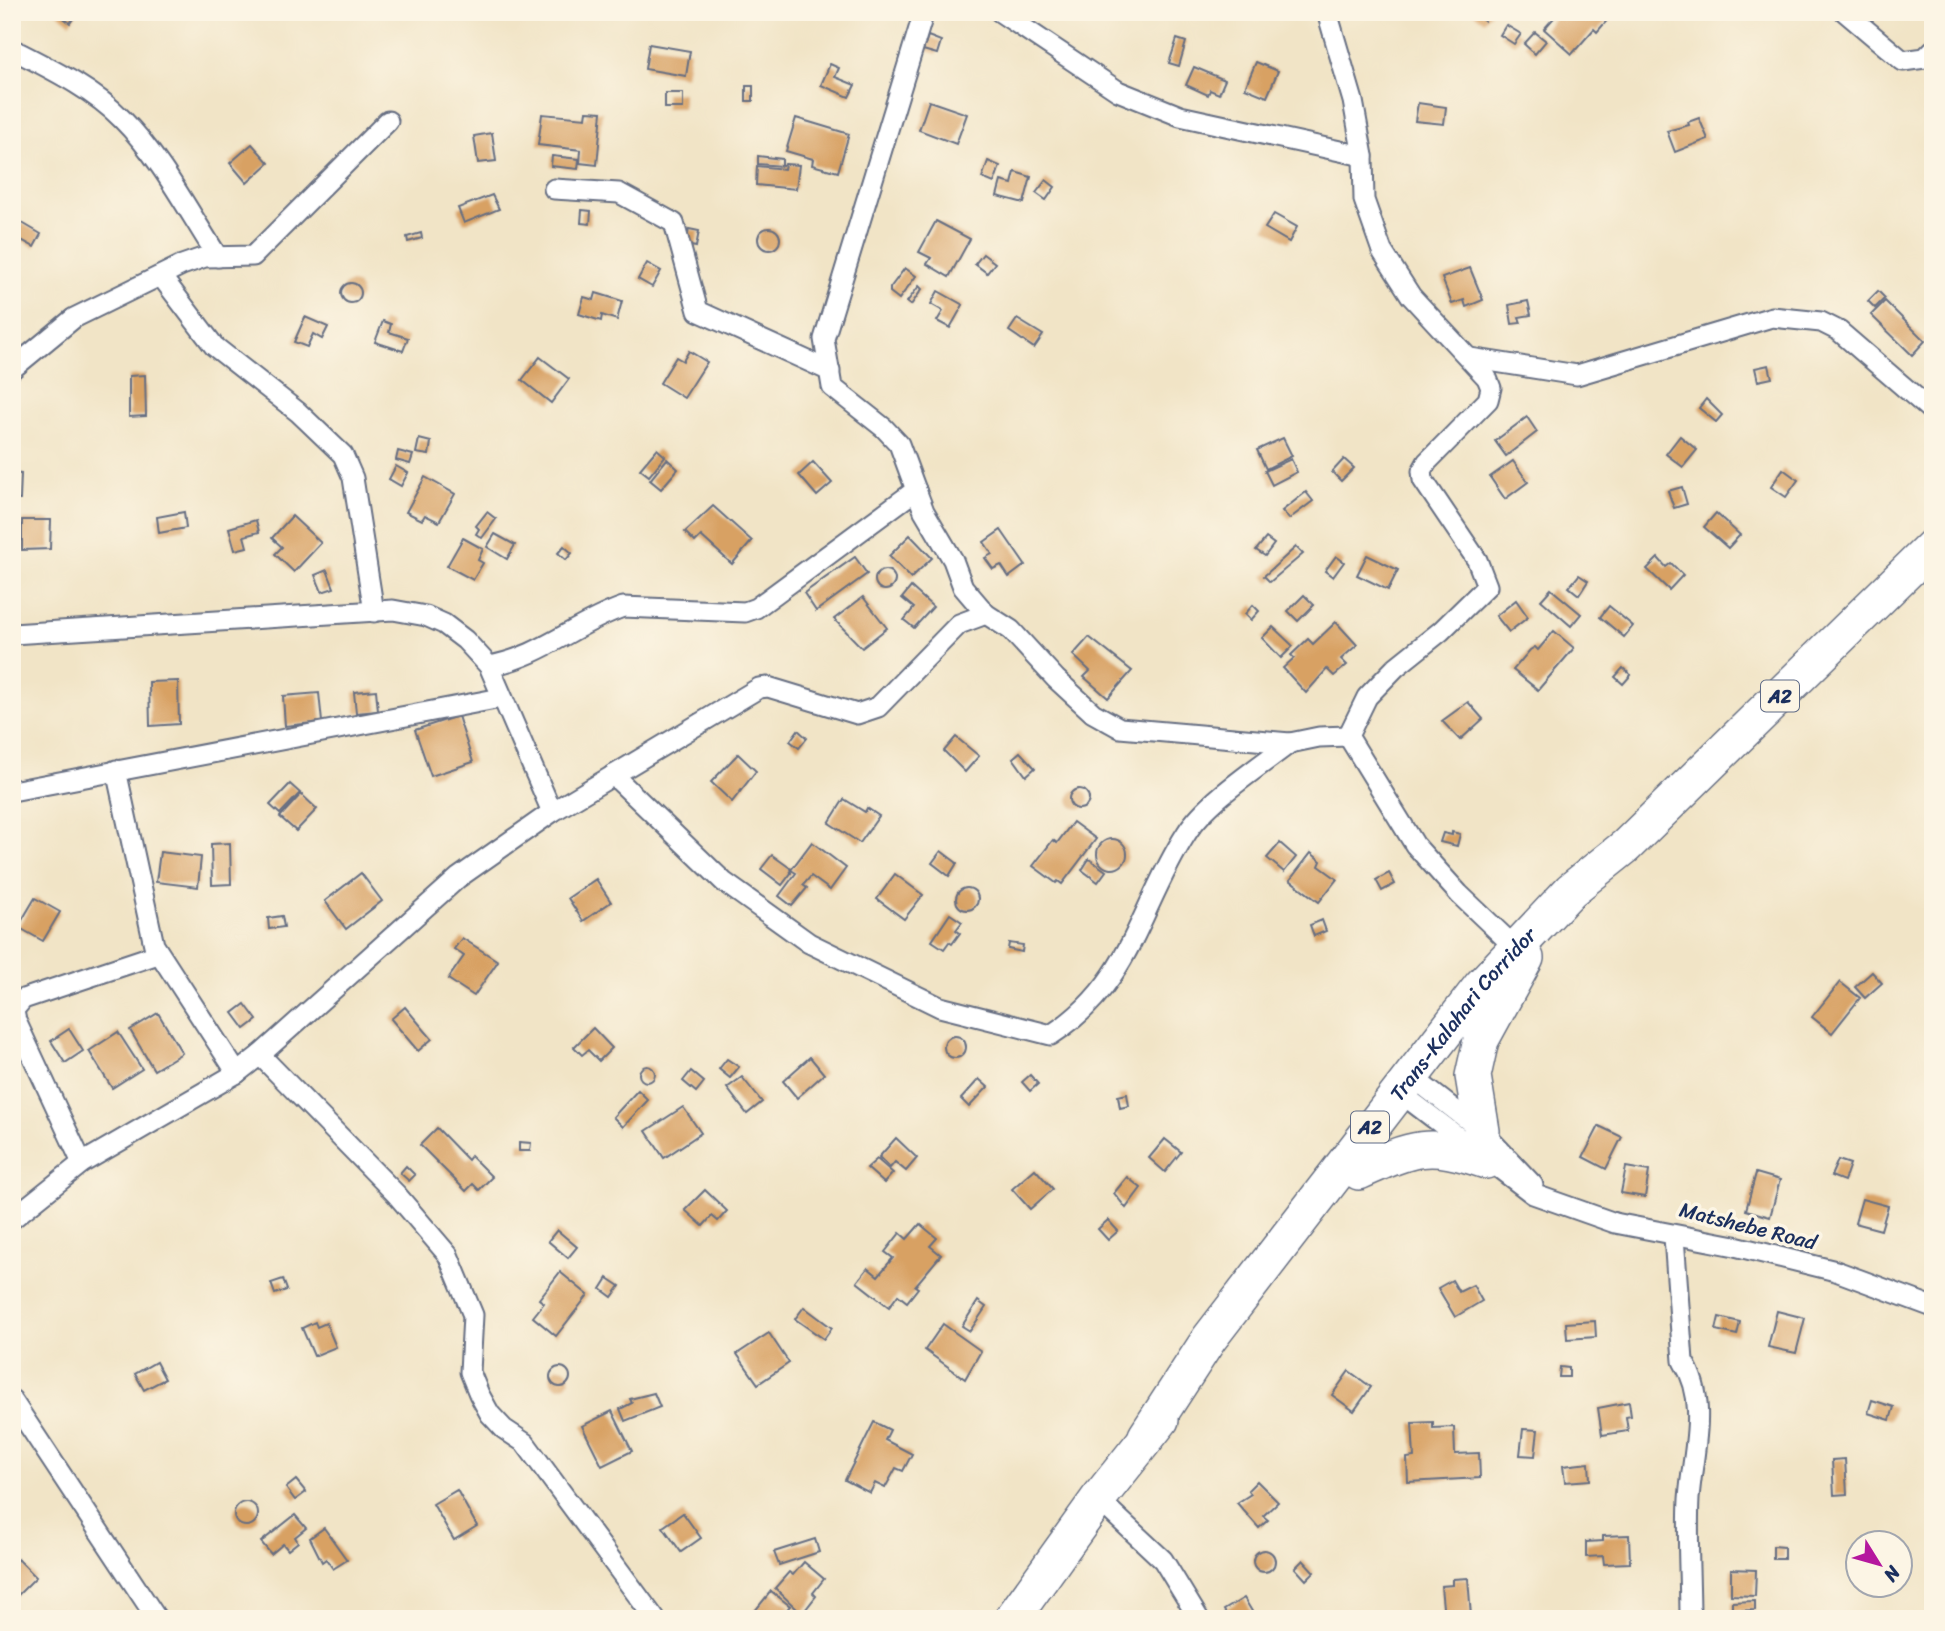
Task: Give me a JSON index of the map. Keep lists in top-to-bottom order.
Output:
{
  "streets": {
    "highway": ["A2", "Trans-Kalahari Corridor"],
    "street": ["Matshebe Road"]
  },
  "north": "bottom right"
}
